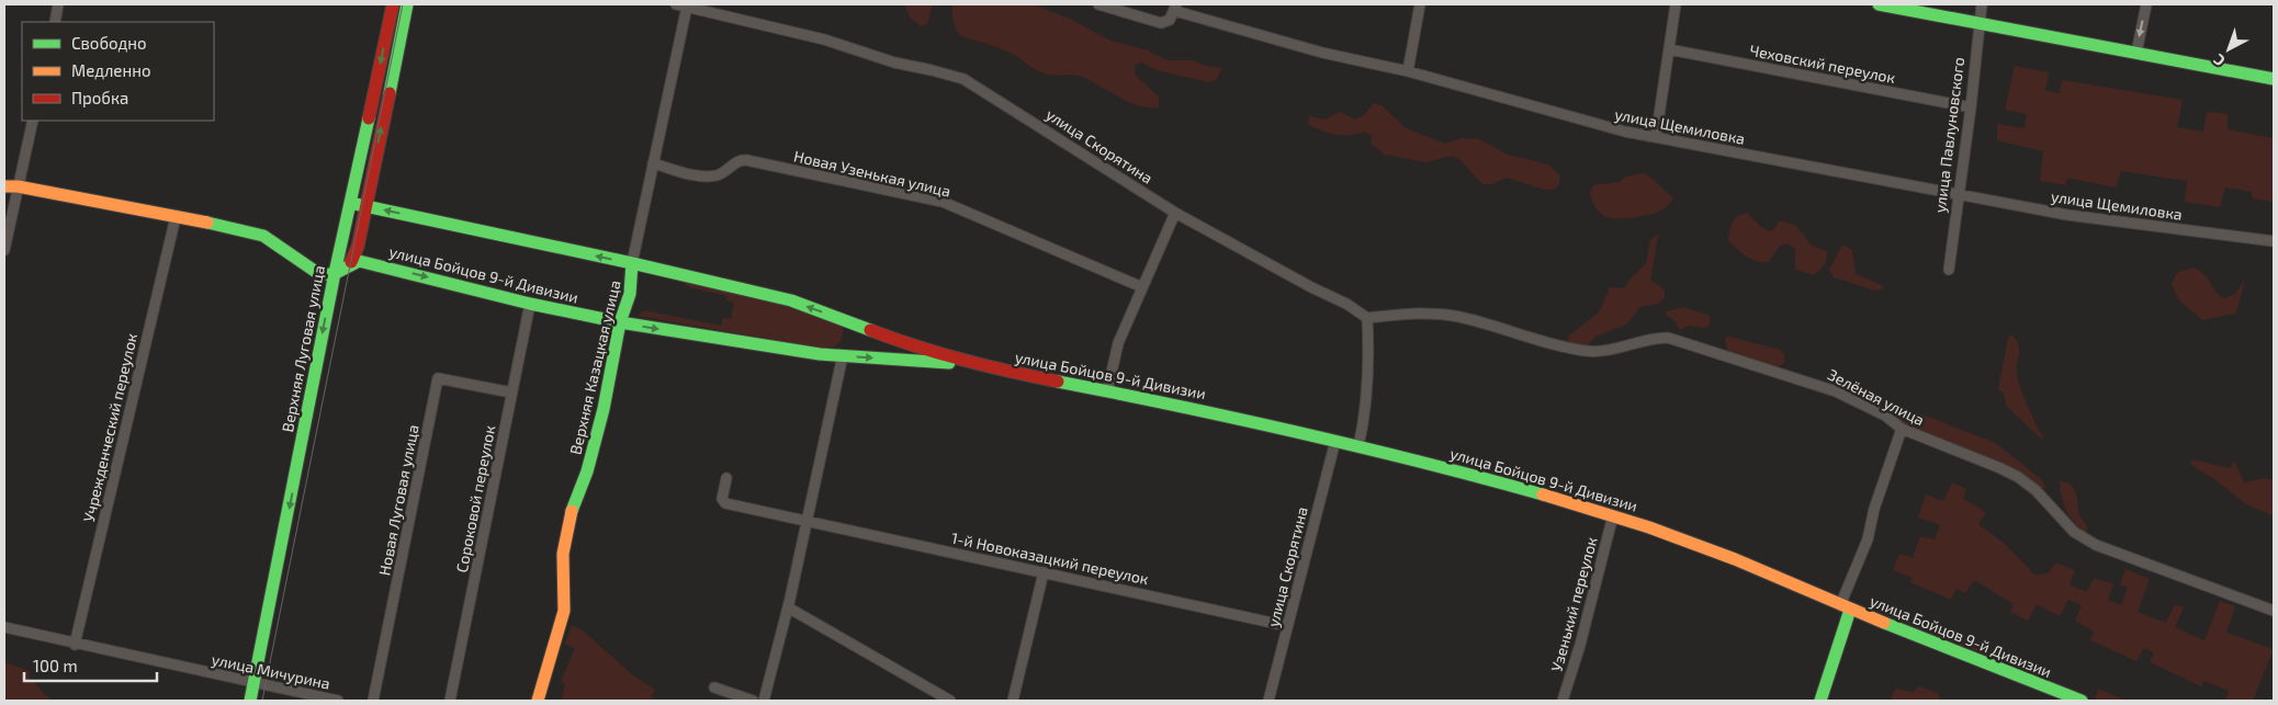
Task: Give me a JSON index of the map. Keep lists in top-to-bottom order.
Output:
{
  "streets": {
    "street": [
      "Чеховский переулок",
      "улица Щемиловка",
      "улица Павлуновского",
      "улица Скорятина",
      "Новая Узенькая улица",
      "улица Бойцов 9-й Дивизии",
      "Верхняя Луговая улица",
      "Верхняя Казацкая улица",
      "Зелёная улица",
      "Учрежденческий переулок",
      "Сороковой переулок",
      "Новая Луговая улица",
      "1-й Новоказацкий переулок",
      "Узенький переулок",
      "улица Мичурина"
    ]
  },
  "crossings": [
    ["Чеховский переулок", "улица Павлуновского"],
    ["улица Щемиловка", "улица Павлуновского"],
    ["улица Скорятина", "улица Бойцов 9-й Дивизии"],
    ["улица Скорятина", "Верхняя Казацкая улица"],
    ["улица Скорятина", "Зелёная улица"],
    ["улица Скорятина", "1-й Новоказацкий переулок"],
    ["Новая Узенькая улица", "Верхняя Казацкая улица"],
    ["улица Бойцов 9-й Дивизии", "Верхняя Луговая улица"],
    ["улица Бойцов 9-й Дивизии", "Верхняя Казацкая улица"],
    ["улица Бойцов 9-й Дивизии", "Сороковой переулок"],
    ["улица Бойцов 9-й Дивизии", "Узенький переулок"],
    ["Верхняя Луговая улица", "улица Мичурина"],
    ["Учрежденческий переулок", "улица Мичурина"],
    ["Сороковой переулок", "Новая Луговая улица"]
  ],
  "legend": ["Свободно", "Медленно", "Пробка"],
  "scale_bar": "100 m",
  "north": "bottom left"
}
